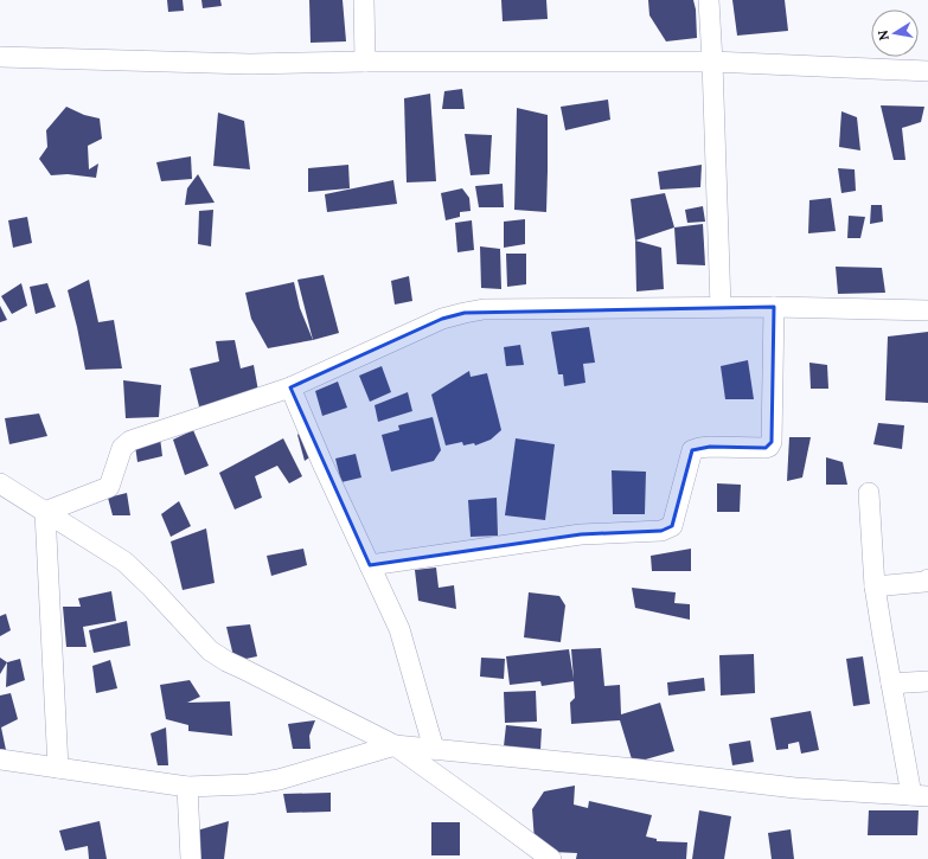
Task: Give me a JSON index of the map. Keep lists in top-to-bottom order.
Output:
{
  "north": "left"
}
